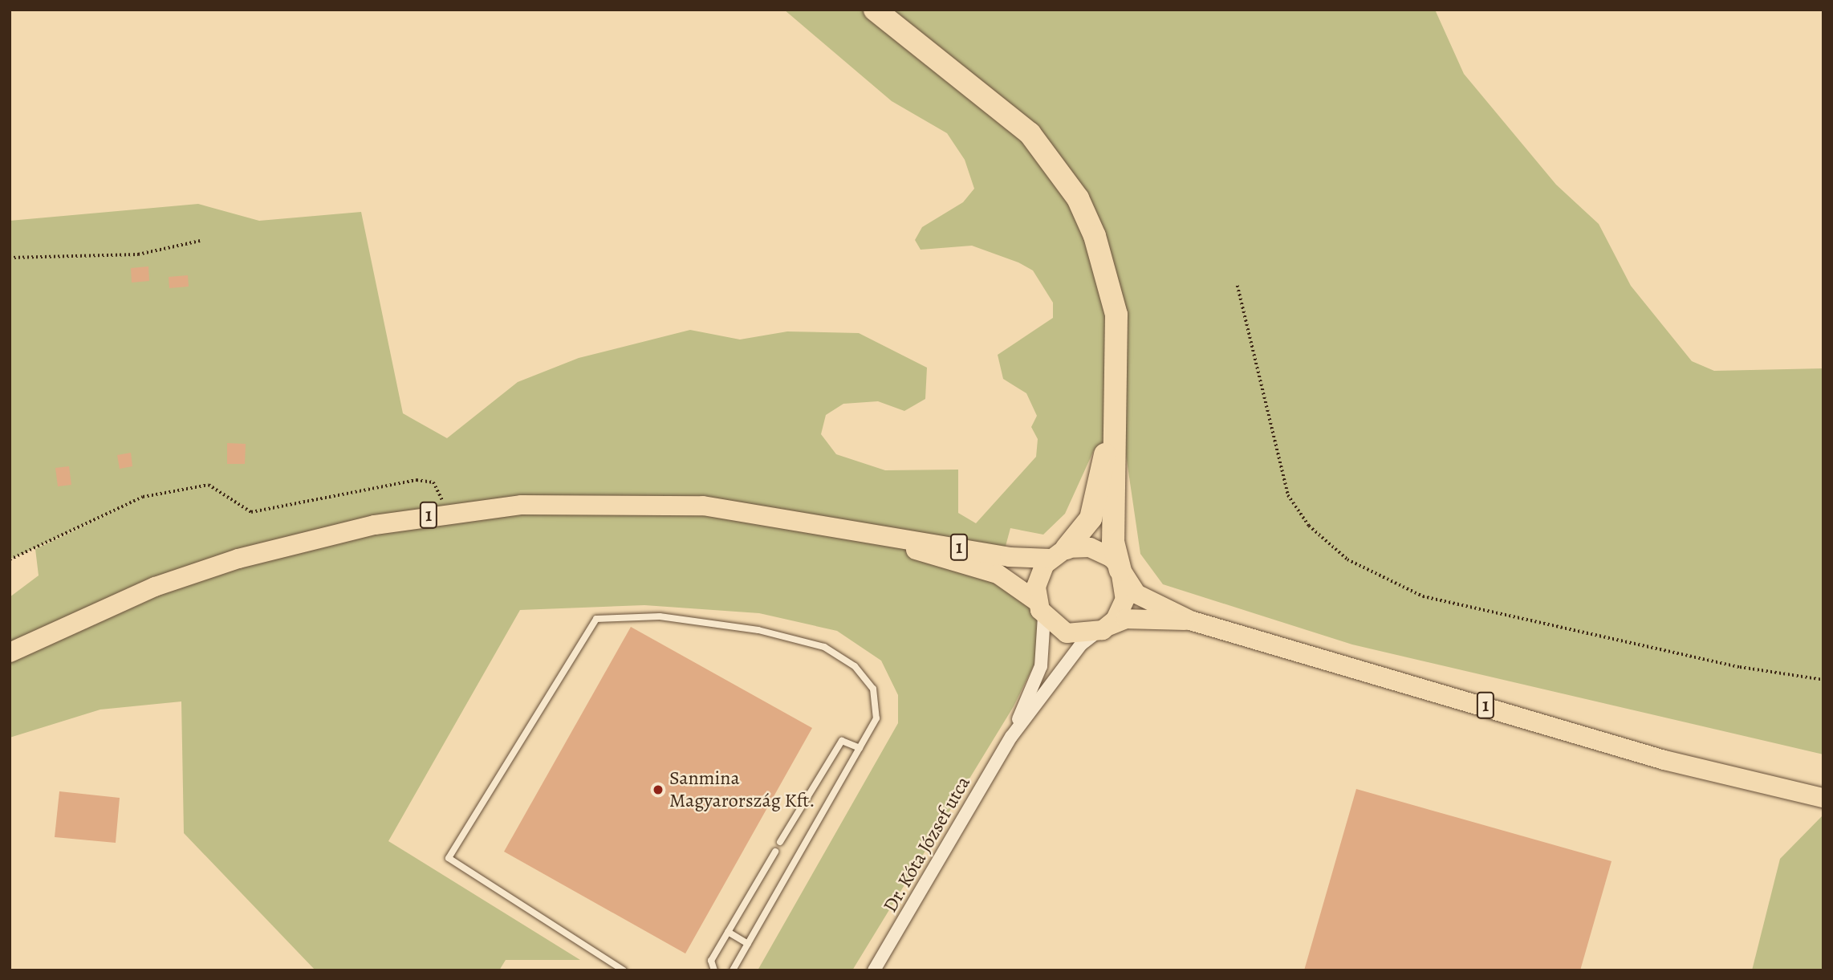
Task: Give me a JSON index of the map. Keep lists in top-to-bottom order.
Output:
{
  "streets": {
    "main road": ["1"],
    "street": ["Dr. Kóta József utca"]
  },
  "places": ["Sanmina Magyarország Kft."]
}
